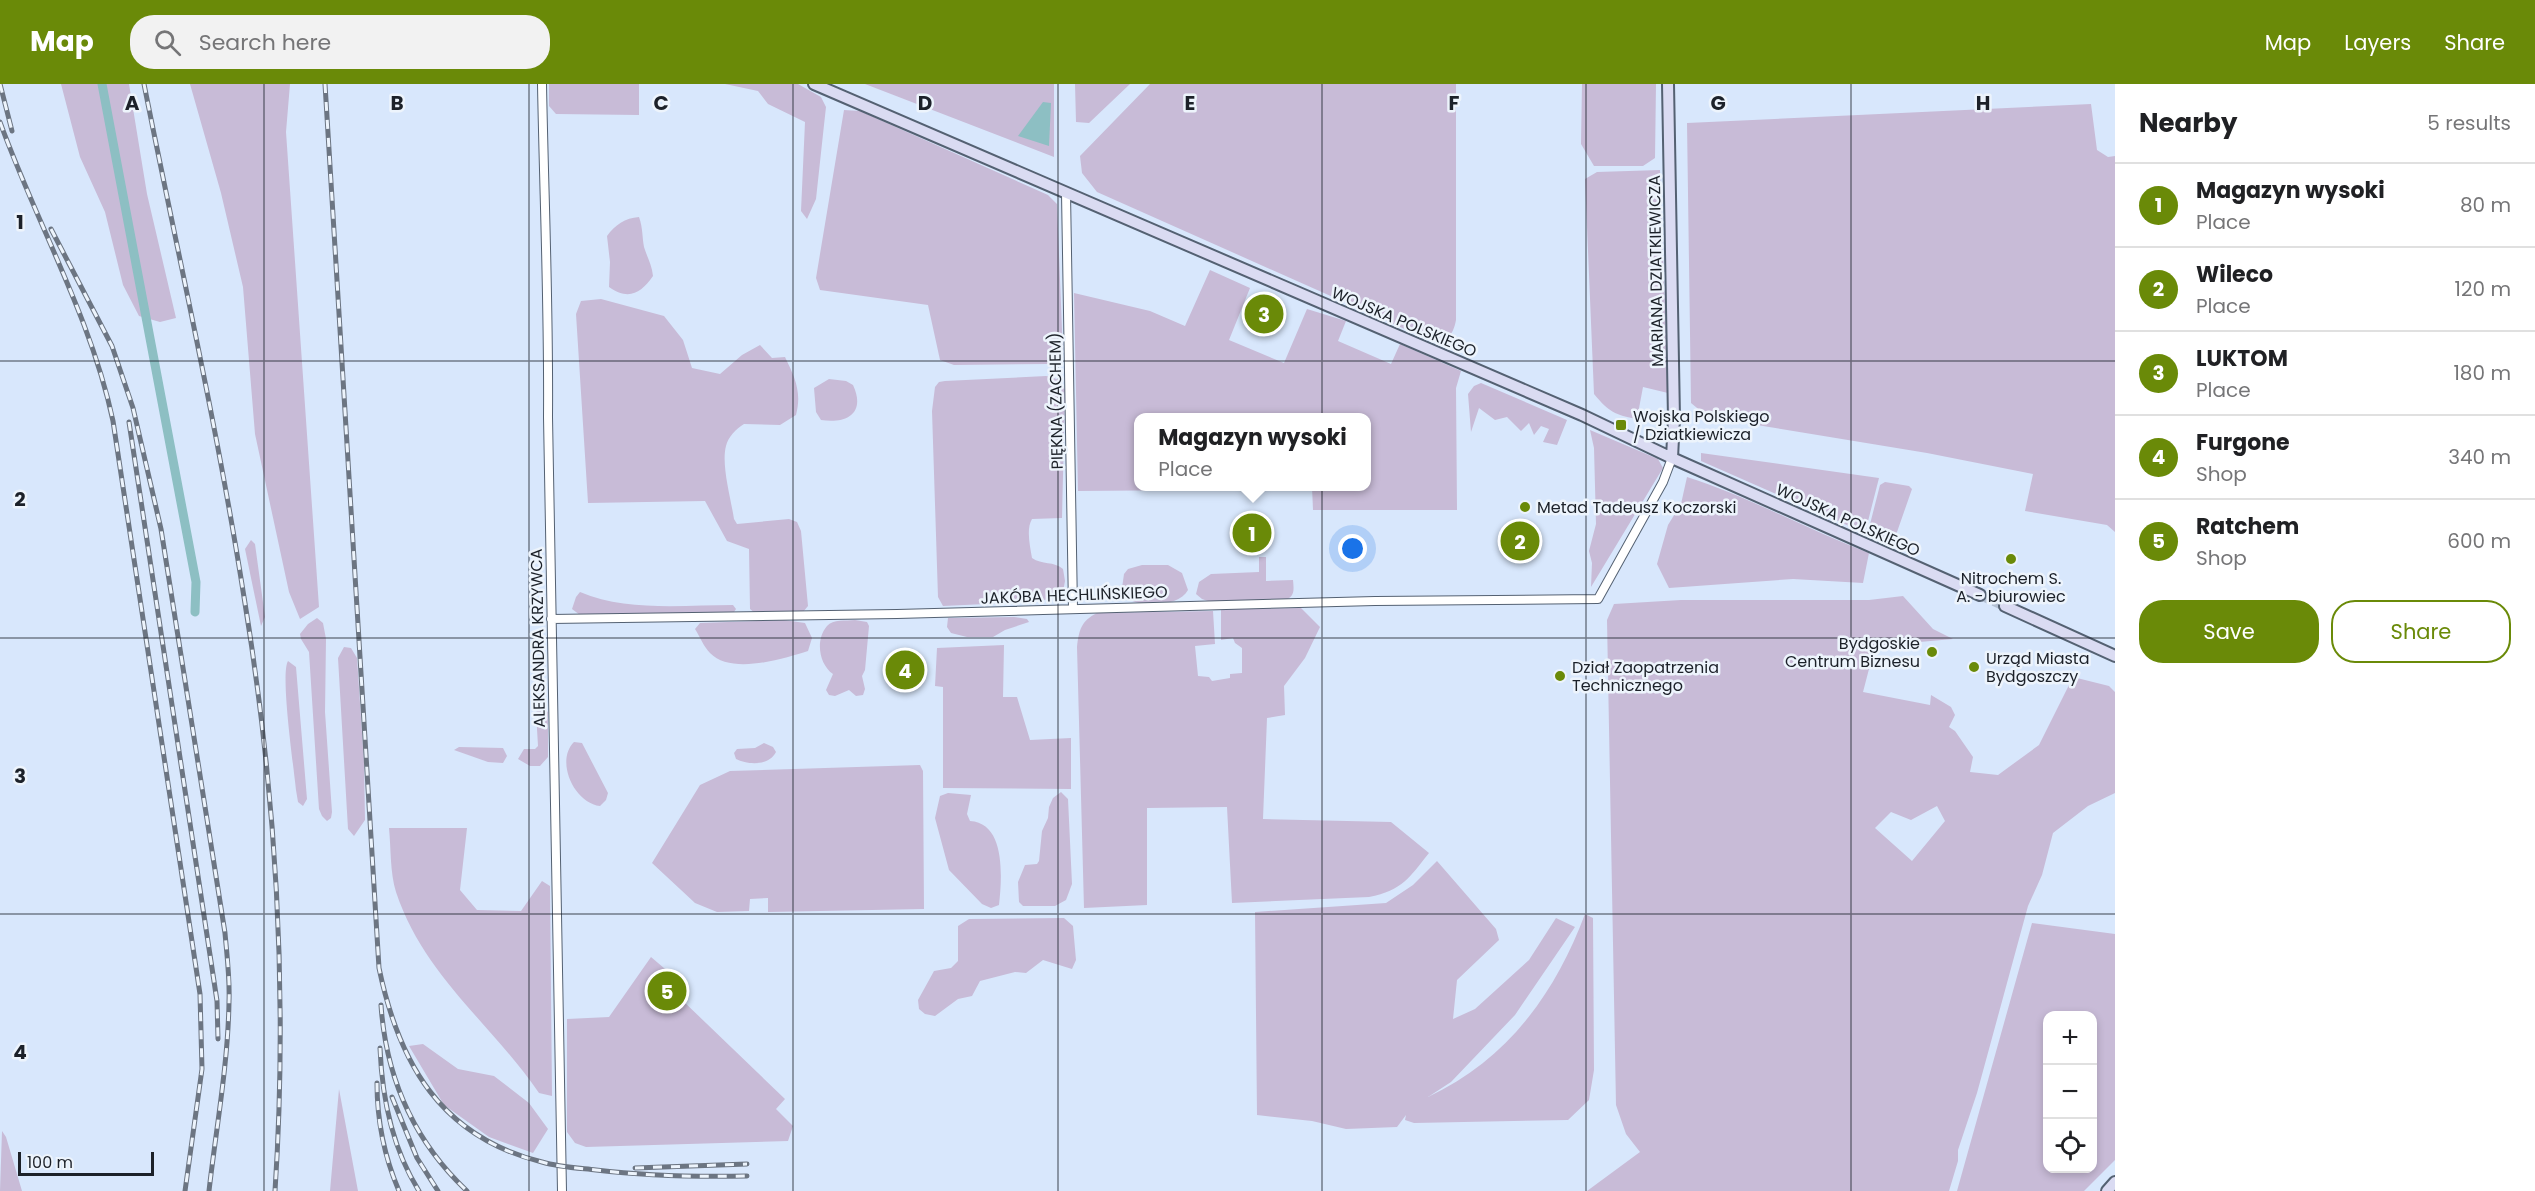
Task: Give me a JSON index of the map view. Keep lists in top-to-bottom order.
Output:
{
  "streets": {
    "street": [
      "MARIANA DZIATKIEWICZA",
      "WOJSKA POLSKIEGO",
      "PIĘKNA (ZACHEM)",
      "JAKÓBA HECHLIŃSKIEGO",
      "ALEKSANDRA KRZYWCA"
    ]
  },
  "crossings": [
    ["MARIANA DZIATKIEWICZA", "WOJSKA POLSKIEGO"],
    ["MARIANA DZIATKIEWICZA", "JAKÓBA HECHLIŃSKIEGO"],
    ["WOJSKA POLSKIEGO", "PIĘKNA (ZACHEM)"],
    ["WOJSKA POLSKIEGO", "JAKÓBA HECHLIŃSKIEGO"],
    ["PIĘKNA (ZACHEM)", "JAKÓBA HECHLIŃSKIEGO"],
    ["JAKÓBA HECHLIŃSKIEGO", "ALEKSANDRA KRZYWCA"]
  ],
  "places": {
    "transit": ["Wojska Polskiego / Dziatkiewicza"],
    "other": [
      "Metad Tadeusz Koczorski",
      "Nitrochem S. A. - biurowiec",
      "Bydgoskie Centrum Biznesu",
      "Urząd Miasta Bydgoszczy",
      "Dział Zaopatrzenia Technicznego"
    ]
  },
  "scale_bar": "100 m",
  "page": {
    "header": "Map",
    "search": "Search here",
    "nav": ["Map", "Layers", "Share"],
    "heading": ["Nearby", "5 results"],
    "list": [
      {
        "mark": "1",
        "name": "Magazyn wysoki",
        "note": "Place",
        "value": "80 m"
      },
      {
        "mark": "2",
        "name": "Wileco",
        "note": "Place",
        "value": "120 m"
      },
      {
        "mark": "3",
        "name": "LUKTOM",
        "note": "Place",
        "value": "180 m"
      },
      {
        "mark": "4",
        "name": "Furgone",
        "note": "Shop",
        "value": "340 m"
      },
      {
        "mark": "5",
        "name": "Ratchem",
        "note": "Shop",
        "value": "600 m"
      }
    ],
    "pins": [
      "3",
      "1",
      "2",
      "4",
      "5"
    ],
    "popup": ["Magazyn wysoki", "Place"],
    "buttons": ["Save", "Share"],
    "map_buttons": ["+", "−"],
    "scale": "100 m"
  },
  "grid": {
    "columns": [
      "A",
      "B",
      "C",
      "D",
      "E",
      "F",
      "G",
      "H"
    ],
    "rows": [
      "1",
      "2",
      "3",
      "4"
    ]
  }
}
